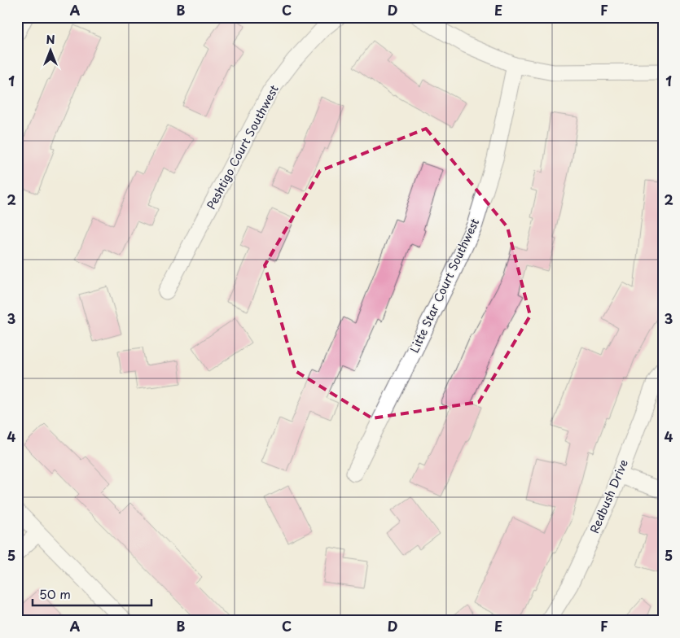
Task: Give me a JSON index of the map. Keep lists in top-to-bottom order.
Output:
{
  "streets": {
    "street": ["Peshtigo Court Southwest", "Litte Star Court Southwest", "Redbush Drive"]
  },
  "scale_bar": "50 m",
  "north": "top",
  "grid": {
    "columns": [
      "A",
      "B",
      "C",
      "D",
      "E",
      "F"
    ],
    "rows": [
      "1",
      "2",
      "3",
      "4",
      "5"
    ]
  }
}
